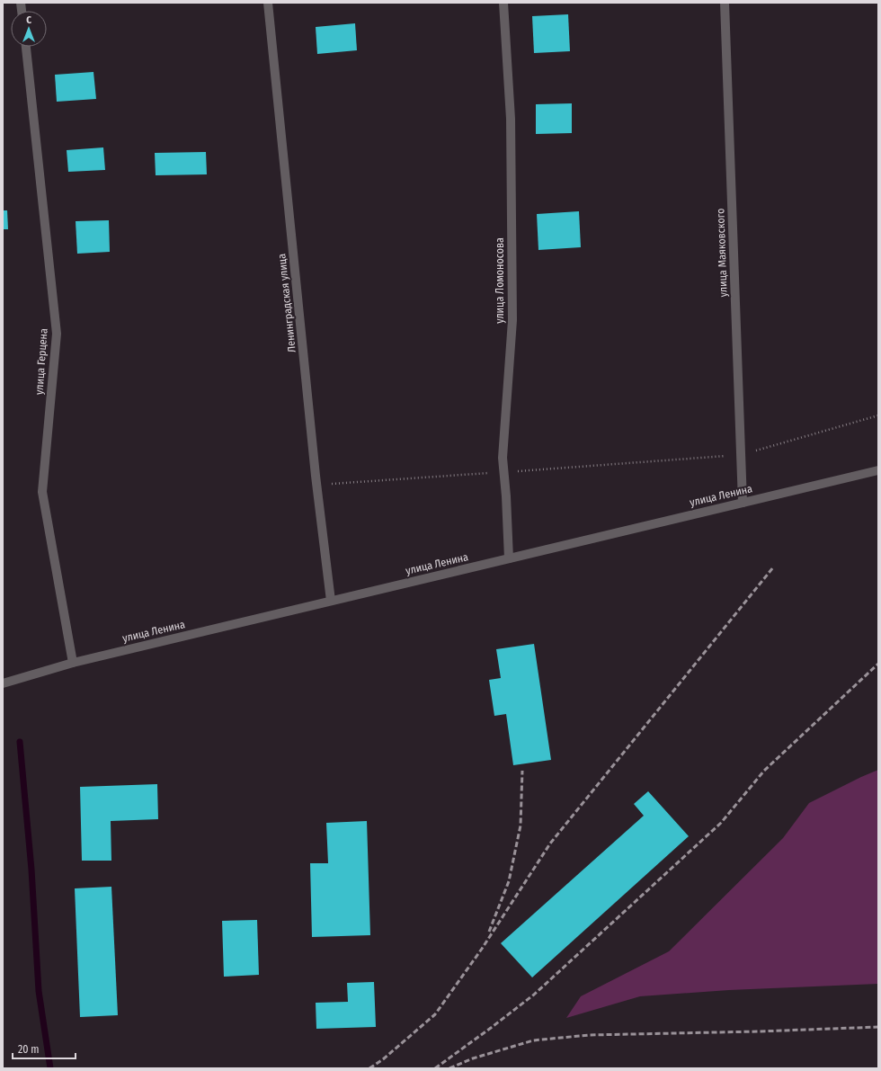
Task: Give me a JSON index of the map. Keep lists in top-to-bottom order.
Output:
{
  "streets": {
    "street": [
      "улица Маяковского",
      "улица Ломоносова",
      "Ленинградская улица",
      "улица Герцена",
      "улица Ленина"
    ]
  },
  "crossings": [
    ["улица Маяковского", "улица Ленина"],
    ["улица Ломоносова", "улица Ленина"],
    ["Ленинградская улица", "улица Ленина"],
    ["улица Герцена", "улица Ленина"]
  ],
  "scale_bar": "20 m",
  "north": "top"
}
